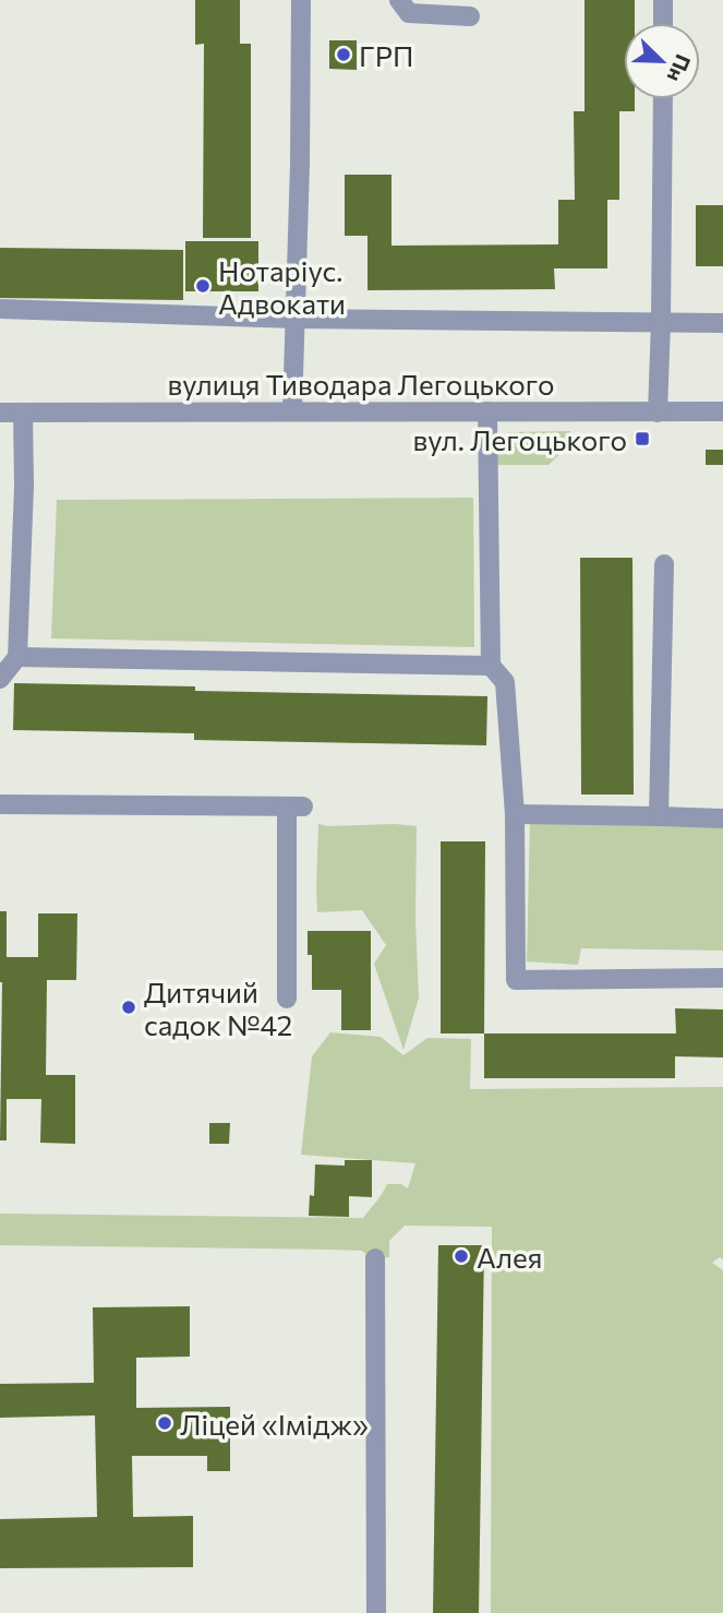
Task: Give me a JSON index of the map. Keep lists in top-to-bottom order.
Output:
{
  "streets": {
    "street": ["вулиця Тиводара Легоцького"]
  },
  "places": {
    "other": [
      "ГРП",
      "Нотаріус. Адвокати",
      "Дитячий садок №42",
      "Алея",
      "Ліцей «Імідж»"
    ],
    "transit": ["вул. Легоцького"]
  },
  "north": "bottom right"
}
